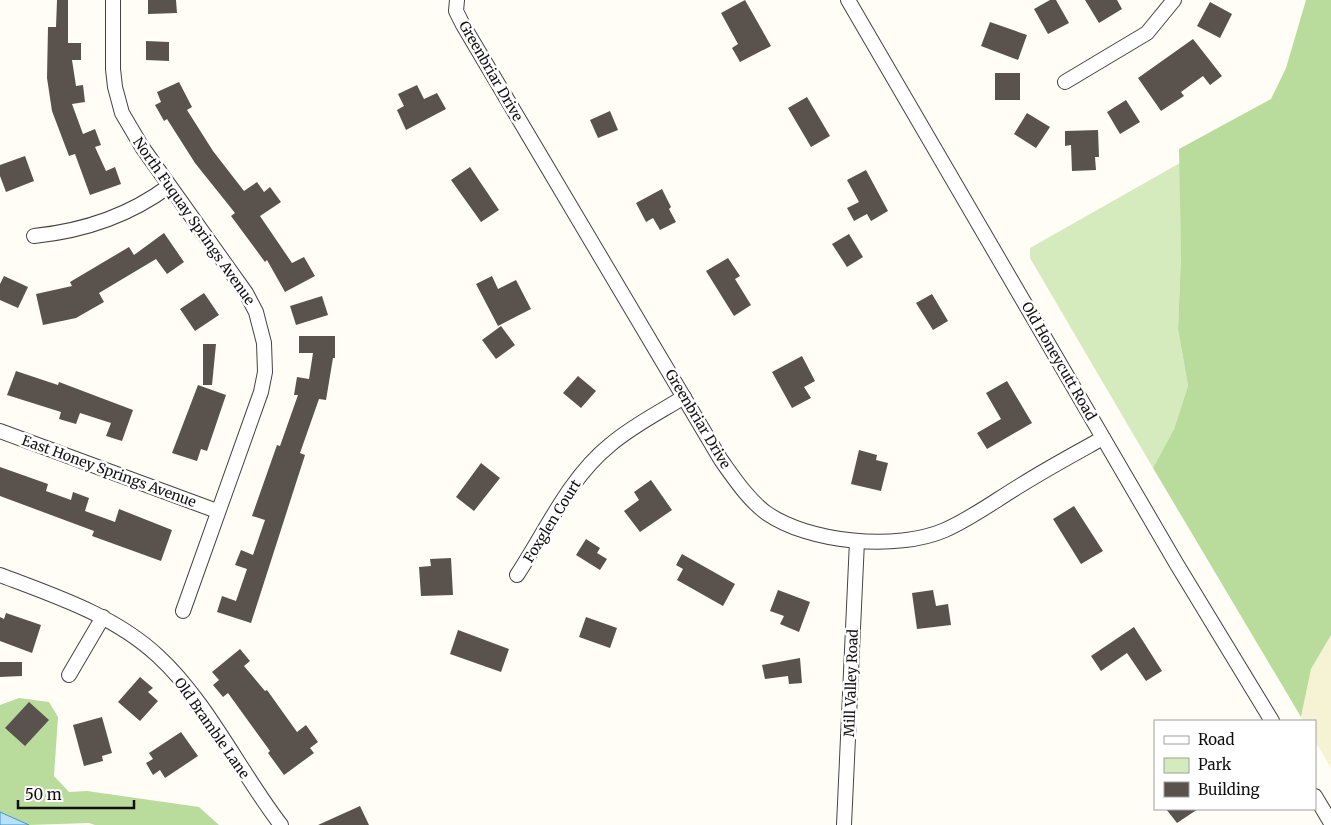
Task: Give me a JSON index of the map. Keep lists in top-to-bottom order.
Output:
{
  "streets": {
    "street": [
      "Greenbriar Drive",
      "North Fuquay Springs Avenue",
      "Old Honeycutt Road",
      "East Honey Springs Avenue",
      "Foxglen Court",
      "Mill Valley Road",
      "Old Bramble Lane"
    ]
  },
  "crossings": [
    ["Greenbriar Drive", "Old Honeycutt Road"],
    ["Greenbriar Drive", "Foxglen Court"],
    ["Greenbriar Drive", "Mill Valley Road"],
    ["North Fuquay Springs Avenue", "East Honey Springs Avenue"]
  ],
  "legend": ["Road", "Park", "Building"],
  "scale_bar": "50 m"
}
